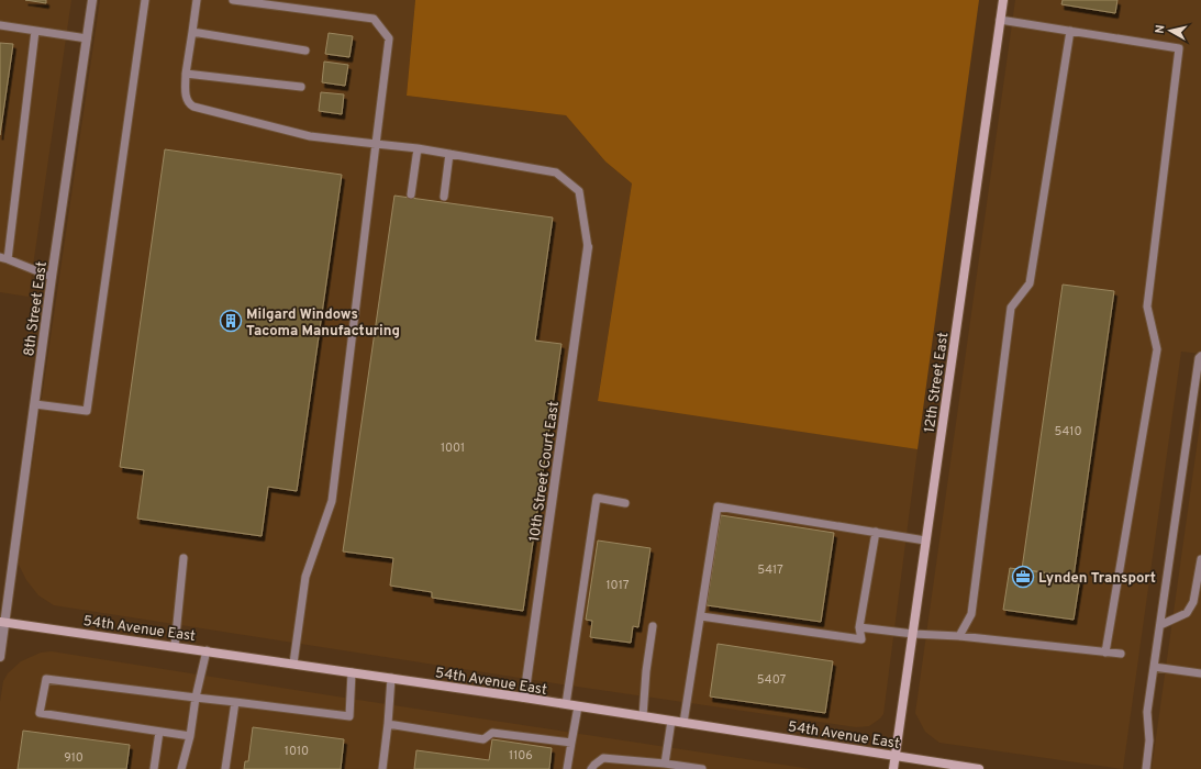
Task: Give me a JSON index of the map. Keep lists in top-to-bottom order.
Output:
{
  "streets": {
    "main road": ["12th Street East", "54th Avenue East"],
    "street": ["8th Street East", "10th Street Court East"]
  },
  "crossings": [
    ["8th Street East", "54th Avenue East"],
    ["12th Street East", "54th Avenue East"],
    ["10th Street Court East", "54th Avenue East"]
  ],
  "places": {
    "building": ["Milgard Windows Tacoma Manufacturing"],
    "office": ["Lynden Transport"]
  },
  "house_numbers": [
    "5410",
    "1001",
    "5417",
    "1017",
    "5407",
    "1010",
    "1106",
    "910"
  ],
  "north": "left"
}
